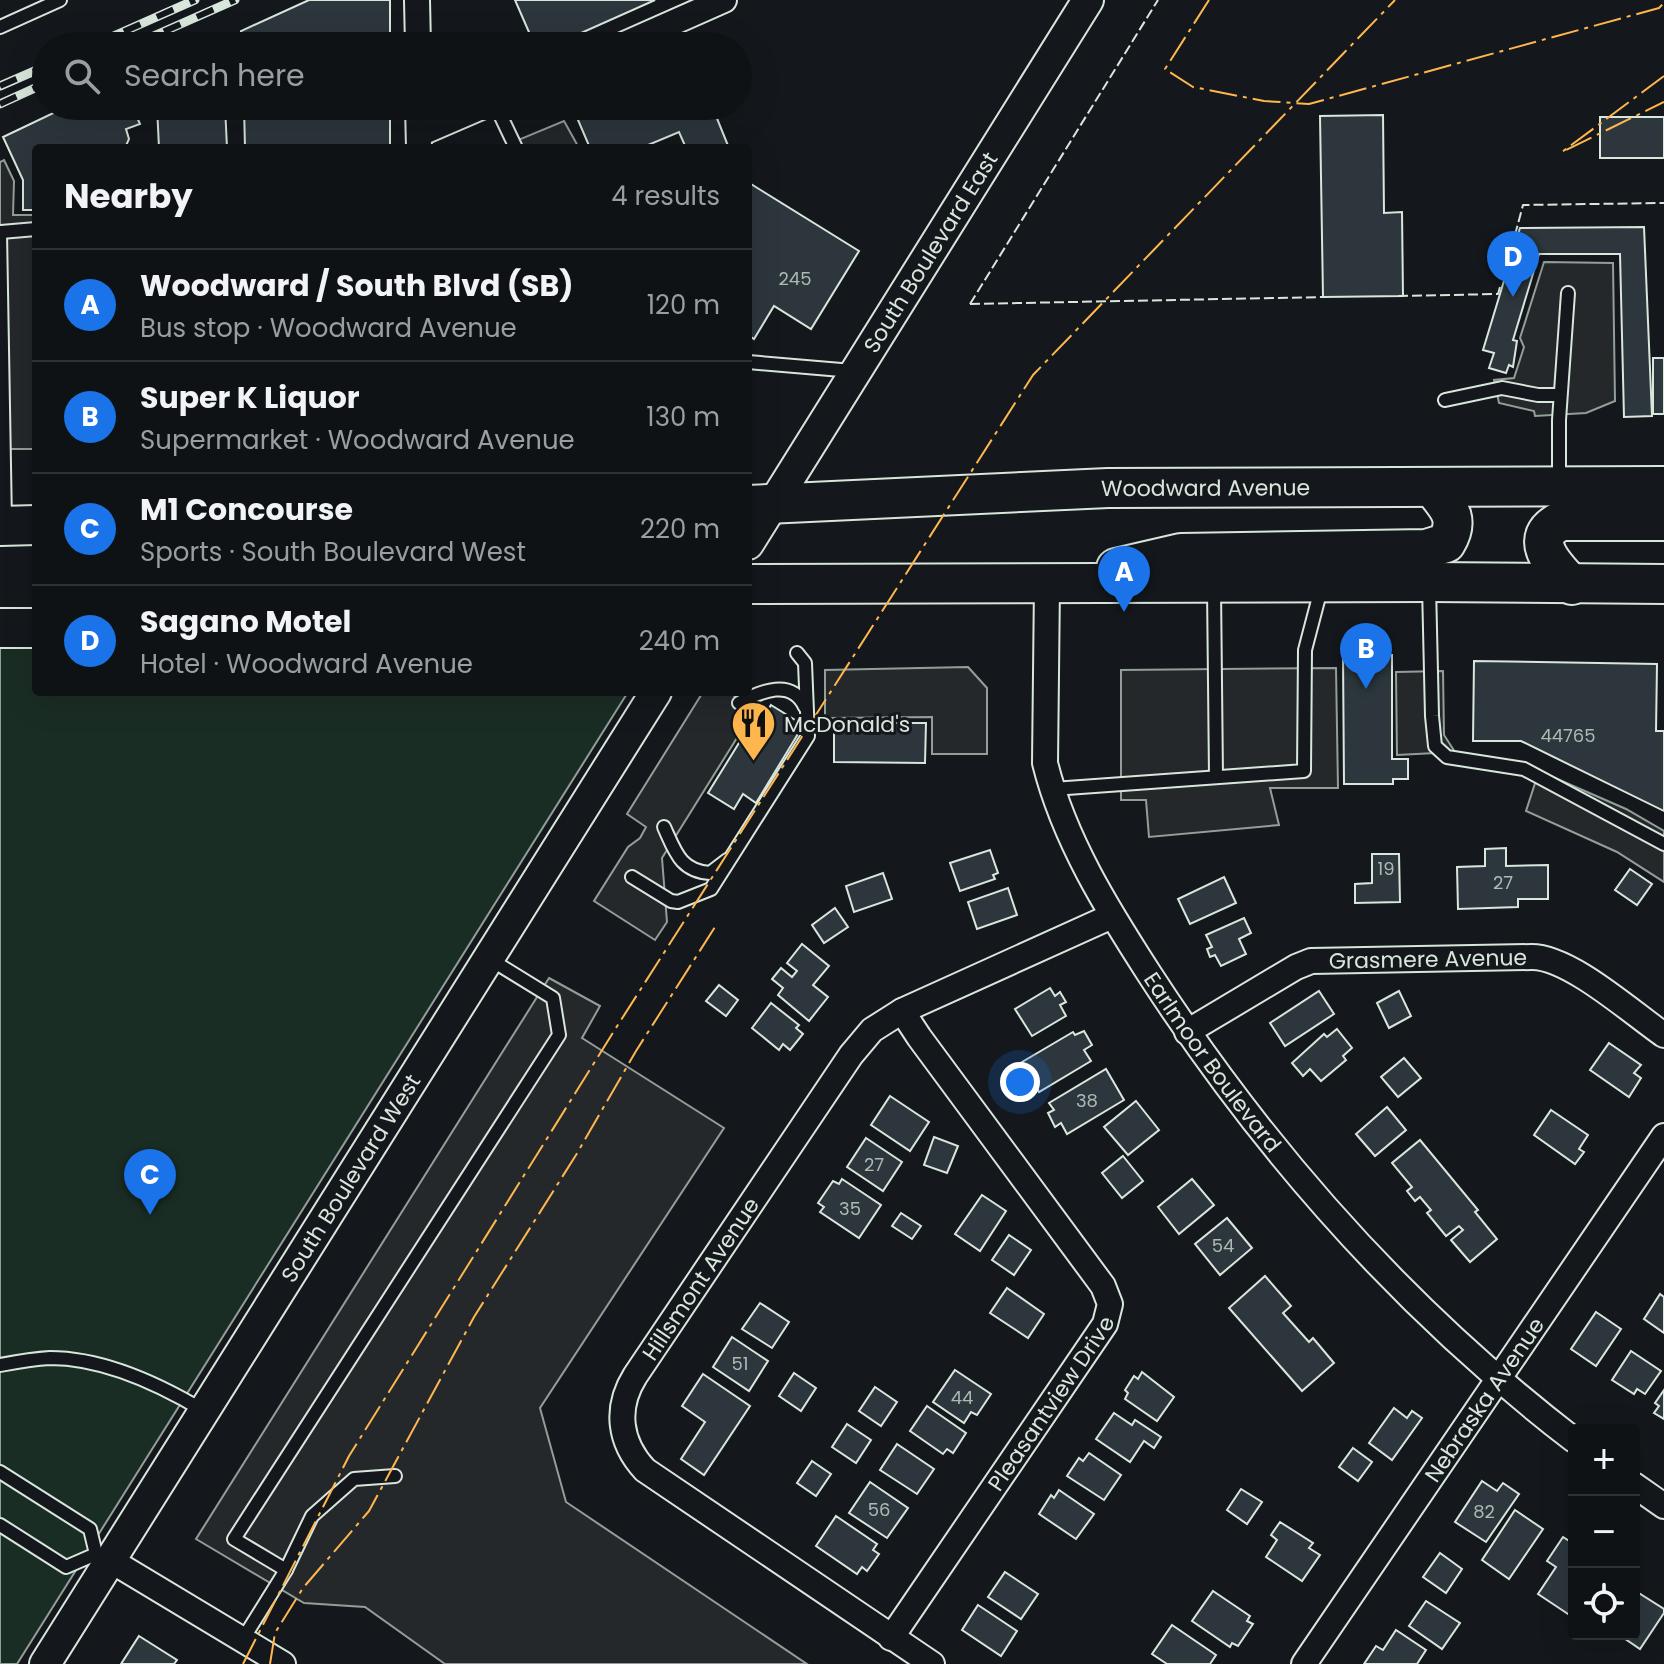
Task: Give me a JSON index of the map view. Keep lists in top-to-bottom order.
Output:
{
  "streets": {
    "main road": ["Woodward Avenue"],
    "street": [
      "South Boulevard East",
      "Grasmere Avenue",
      "Earlmoor Boulevard",
      "South Boulevard West",
      "Hillsmont Avenue",
      "Nebraska Avenue",
      "Pleasantview Drive"
    ]
  },
  "crossings": [
    ["South Boulevard East", "Woodward Avenue"],
    ["Grasmere Avenue", "Earlmoor Boulevard"],
    ["Earlmoor Boulevard", "Hillsmont Avenue"],
    ["Earlmoor Boulevard", "Nebraska Avenue"],
    ["Hillsmont Avenue", "Pleasantview Drive"]
  ],
  "places": {
    "restaurant": ["McDonald's"]
  },
  "house_numbers": [
    "245",
    "44765",
    "19",
    "27",
    "38",
    "27",
    "35",
    "54",
    "51",
    "44",
    "56",
    "82"
  ],
  "page": {
    "search": "Search here",
    "heading": ["Nearby", "4 results"],
    "pins": [
      "D",
      "A",
      "B",
      "C"
    ],
    "list": [
      {
        "mark": "A",
        "name": "Woodward / South Blvd (SB)",
        "note": "Bus stop · Woodward Avenue",
        "value": "120 m"
      },
      {
        "mark": "B",
        "name": "Super K Liquor",
        "note": "Supermarket · Woodward Avenue",
        "value": "130 m"
      },
      {
        "mark": "C",
        "name": "M1 Concourse",
        "note": "Sports · South Boulevard West",
        "value": "220 m"
      },
      {
        "mark": "D",
        "name": "Sagano Motel",
        "note": "Hotel · Woodward Avenue",
        "value": "240 m"
      }
    ],
    "map_buttons": ["+", "−"]
  }
}
